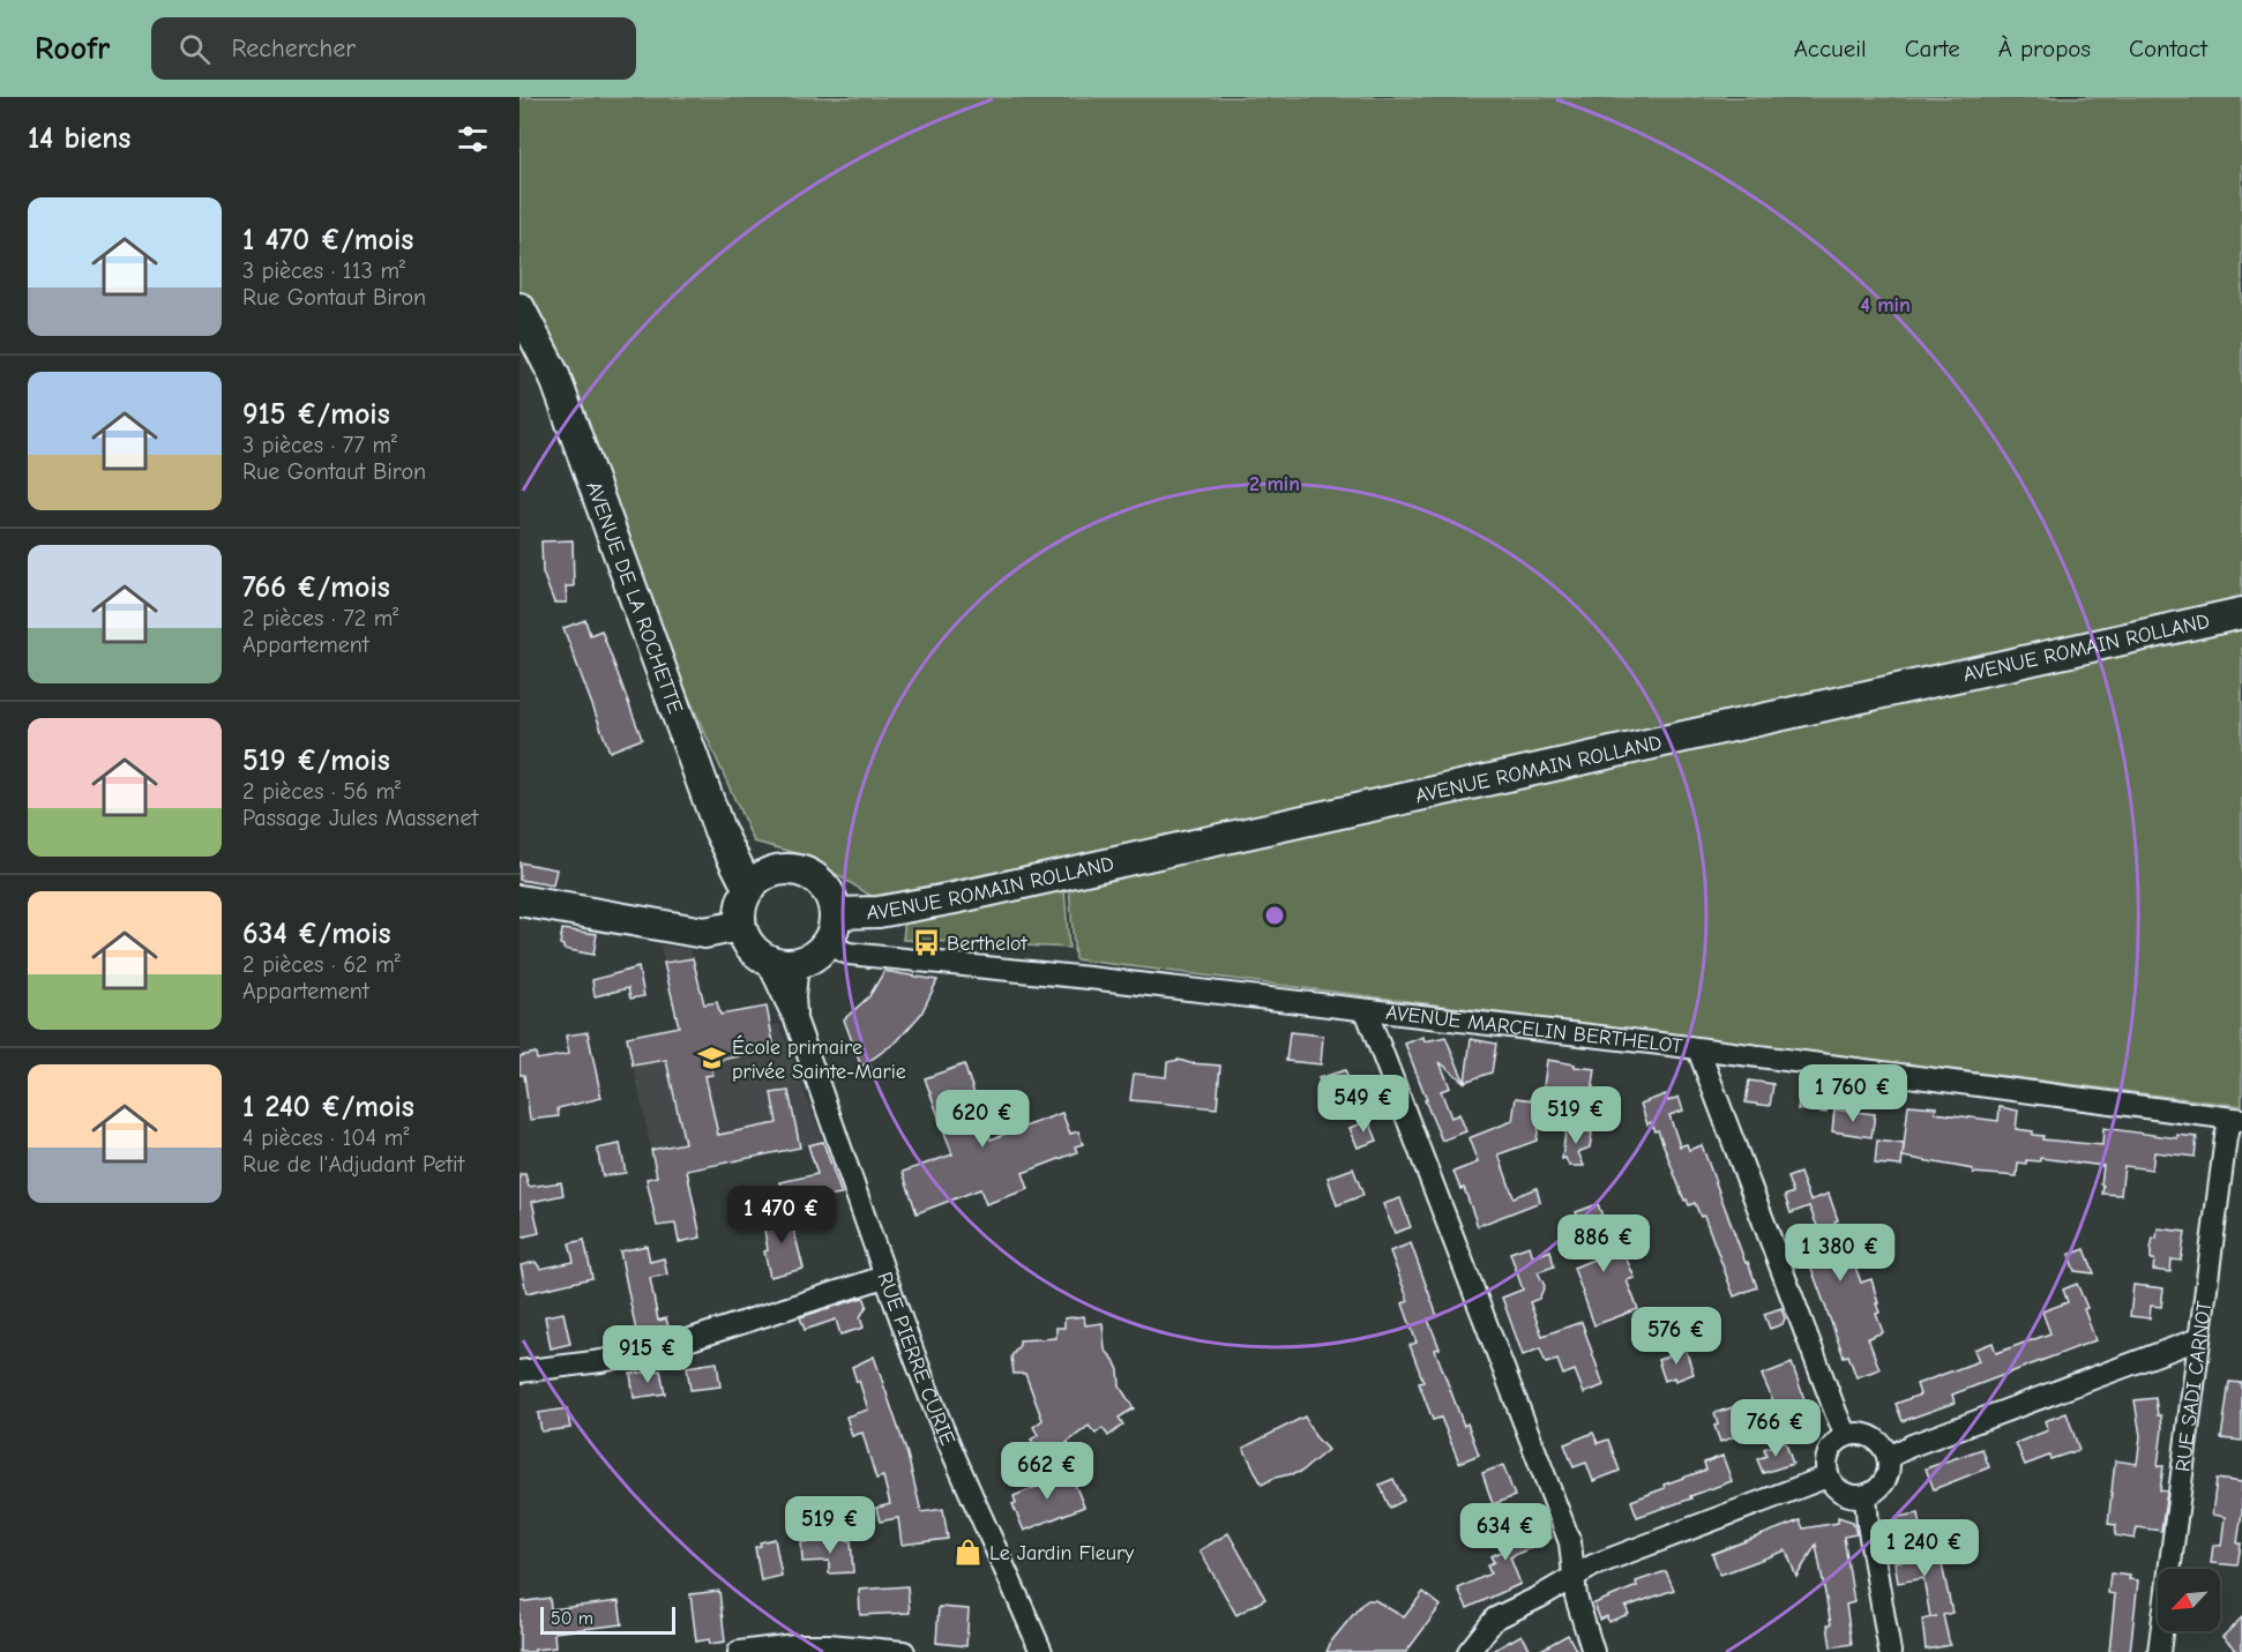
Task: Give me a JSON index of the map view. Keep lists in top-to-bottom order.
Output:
{
  "streets": {
    "main road": ["AVENUE DE LA ROCHETTE", "AVENUE ROMAIN ROLLAND"],
    "street": ["AVENUE MARCELIN BERTHELOT", "RUE PIERRE CURIE", "RUE SADI CARNOT"]
  },
  "crossings": [
    ["AVENUE DE LA ROCHETTE", "AVENUE ROMAIN ROLLAND"],
    ["AVENUE DE LA ROCHETTE", "AVENUE MARCELIN BERTHELOT"],
    ["AVENUE DE LA ROCHETTE", "RUE PIERRE CURIE"],
    ["AVENUE ROMAIN ROLLAND", "AVENUE MARCELIN BERTHELOT"],
    ["AVENUE ROMAIN ROLLAND", "RUE PIERRE CURIE"],
    ["AVENUE MARCELIN BERTHELOT", "RUE PIERRE CURIE"],
    ["AVENUE MARCELIN BERTHELOT", "RUE SADI CARNOT"]
  ],
  "places": {
    "bus stop": ["Berthelot"],
    "school or university": ["École primaire privée Sainte-Marie"],
    "shop": ["Le Jardin Fleury"]
  },
  "scale_bar": "50 m",
  "north": "bottom left",
  "page": {
    "header": "Roofr",
    "search": "Rechercher",
    "nav": [
      "Accueil",
      "Carte",
      "À propos",
      "Contact"
    ],
    "heading": "14 biens",
    "list": [
      {
        "name": "1 470 €/mois",
        "note": "3 pièces · 113 m² · Rue Gontaut Biron"
      },
      {
        "name": "915 €/mois",
        "note": "3 pièces · 77 m² · Rue Gontaut Biron"
      },
      {
        "name": "766 €/mois",
        "note": "2 pièces · 72 m² · Appartement"
      },
      {
        "name": "519 €/mois",
        "note": "2 pièces · 56 m² · Passage Jules Massenet"
      },
      {
        "name": "634 €/mois",
        "note": "2 pièces · 62 m² · Appartement"
      },
      {
        "name": "1 240 €/mois",
        "note": "4 pièces · 104 m² · Rue de l'Adjudant Petit"
      }
    ],
    "price": [
      "1 760 €",
      "549 €",
      "519 €",
      "620 €",
      "1 470 €",
      "886 €",
      "1 380 €",
      "576 €",
      "915 €",
      "766 €",
      "662 €",
      "519 €",
      "634 €",
      "1 240 €"
    ],
    "scale": "50 m"
  },
  "rings": ["4 min", "2 min"]
}
